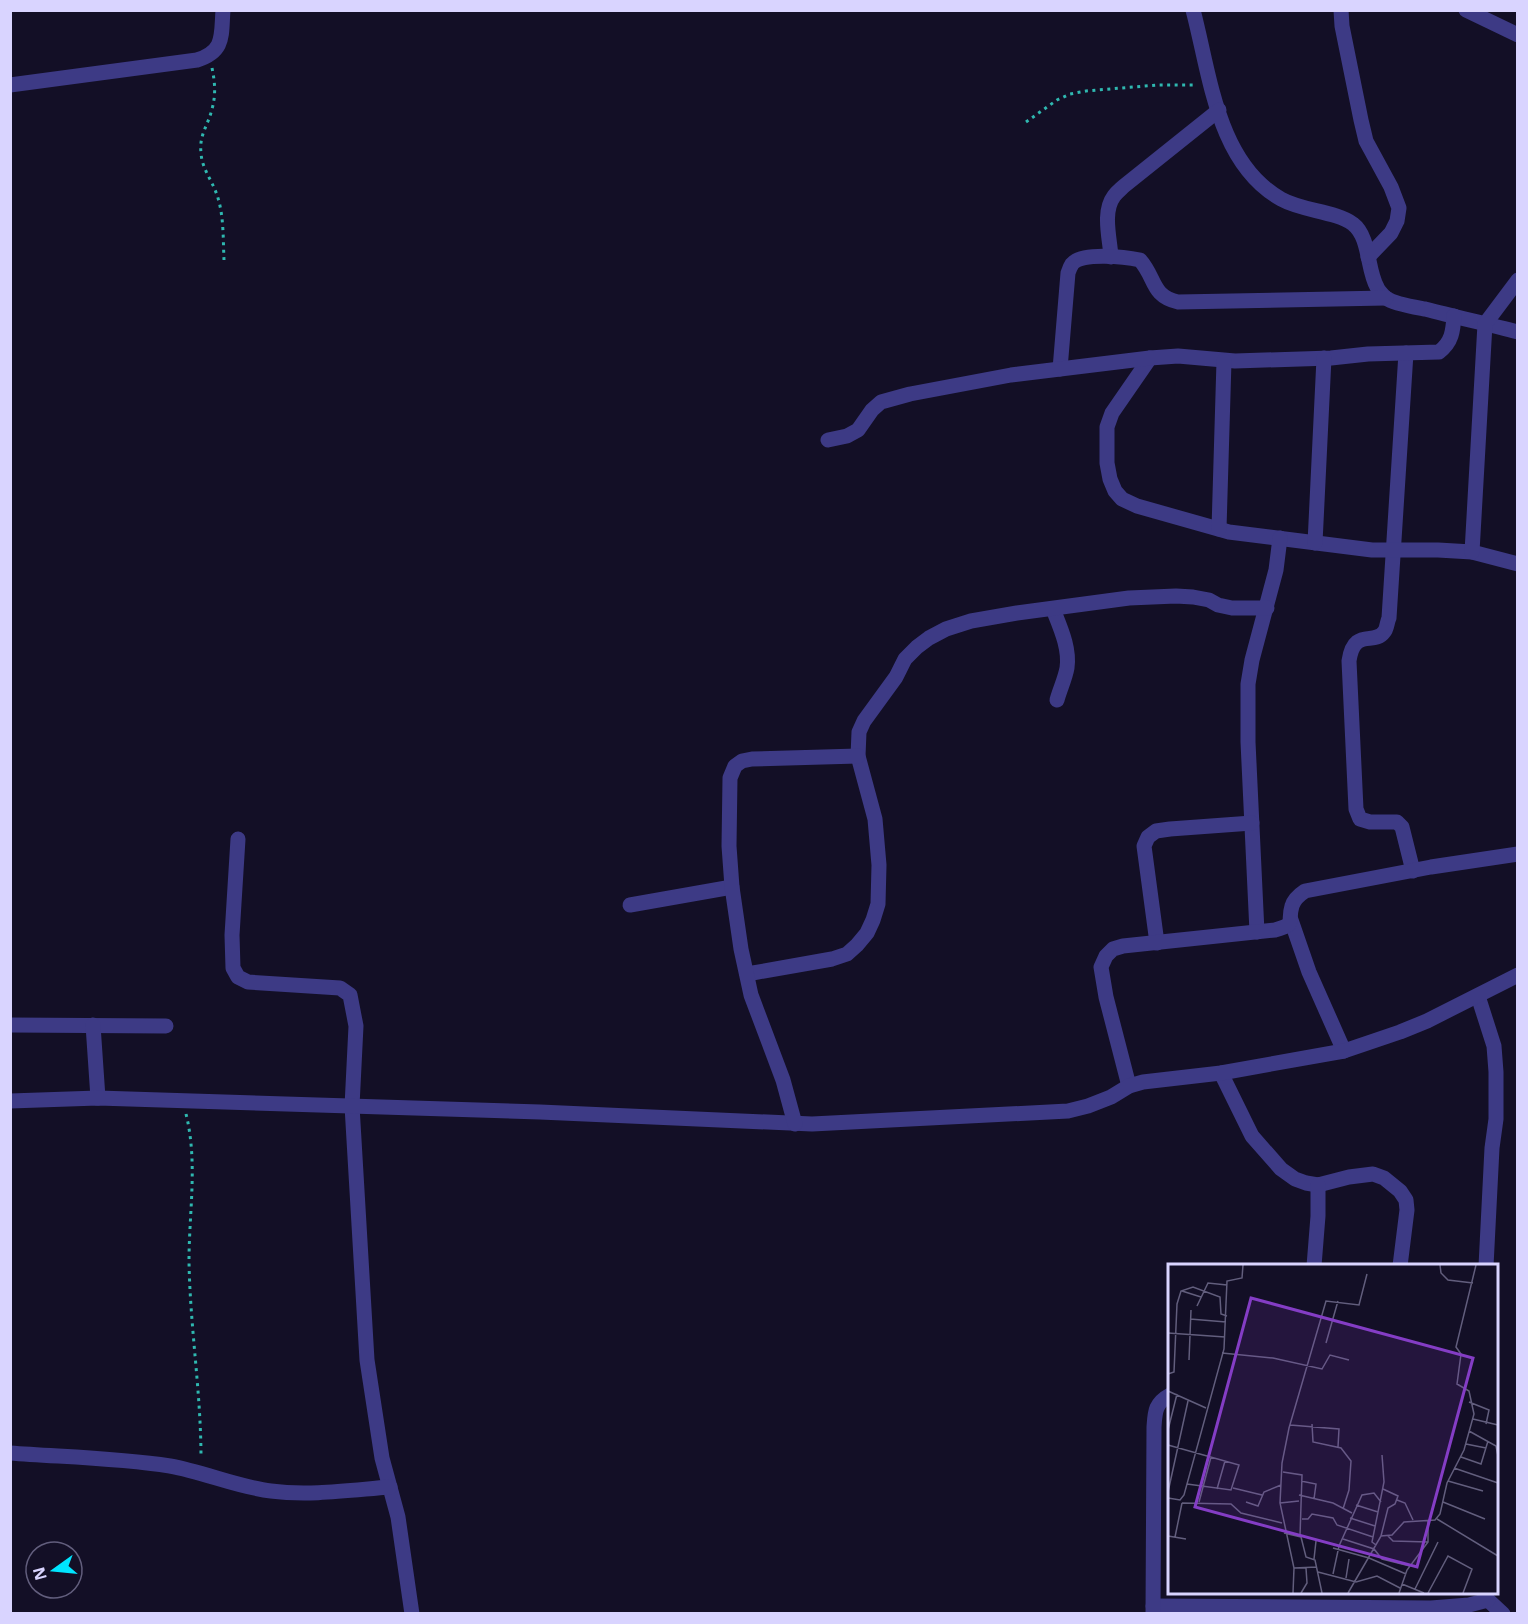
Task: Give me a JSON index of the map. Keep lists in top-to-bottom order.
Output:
{
  "north": "left"
}
